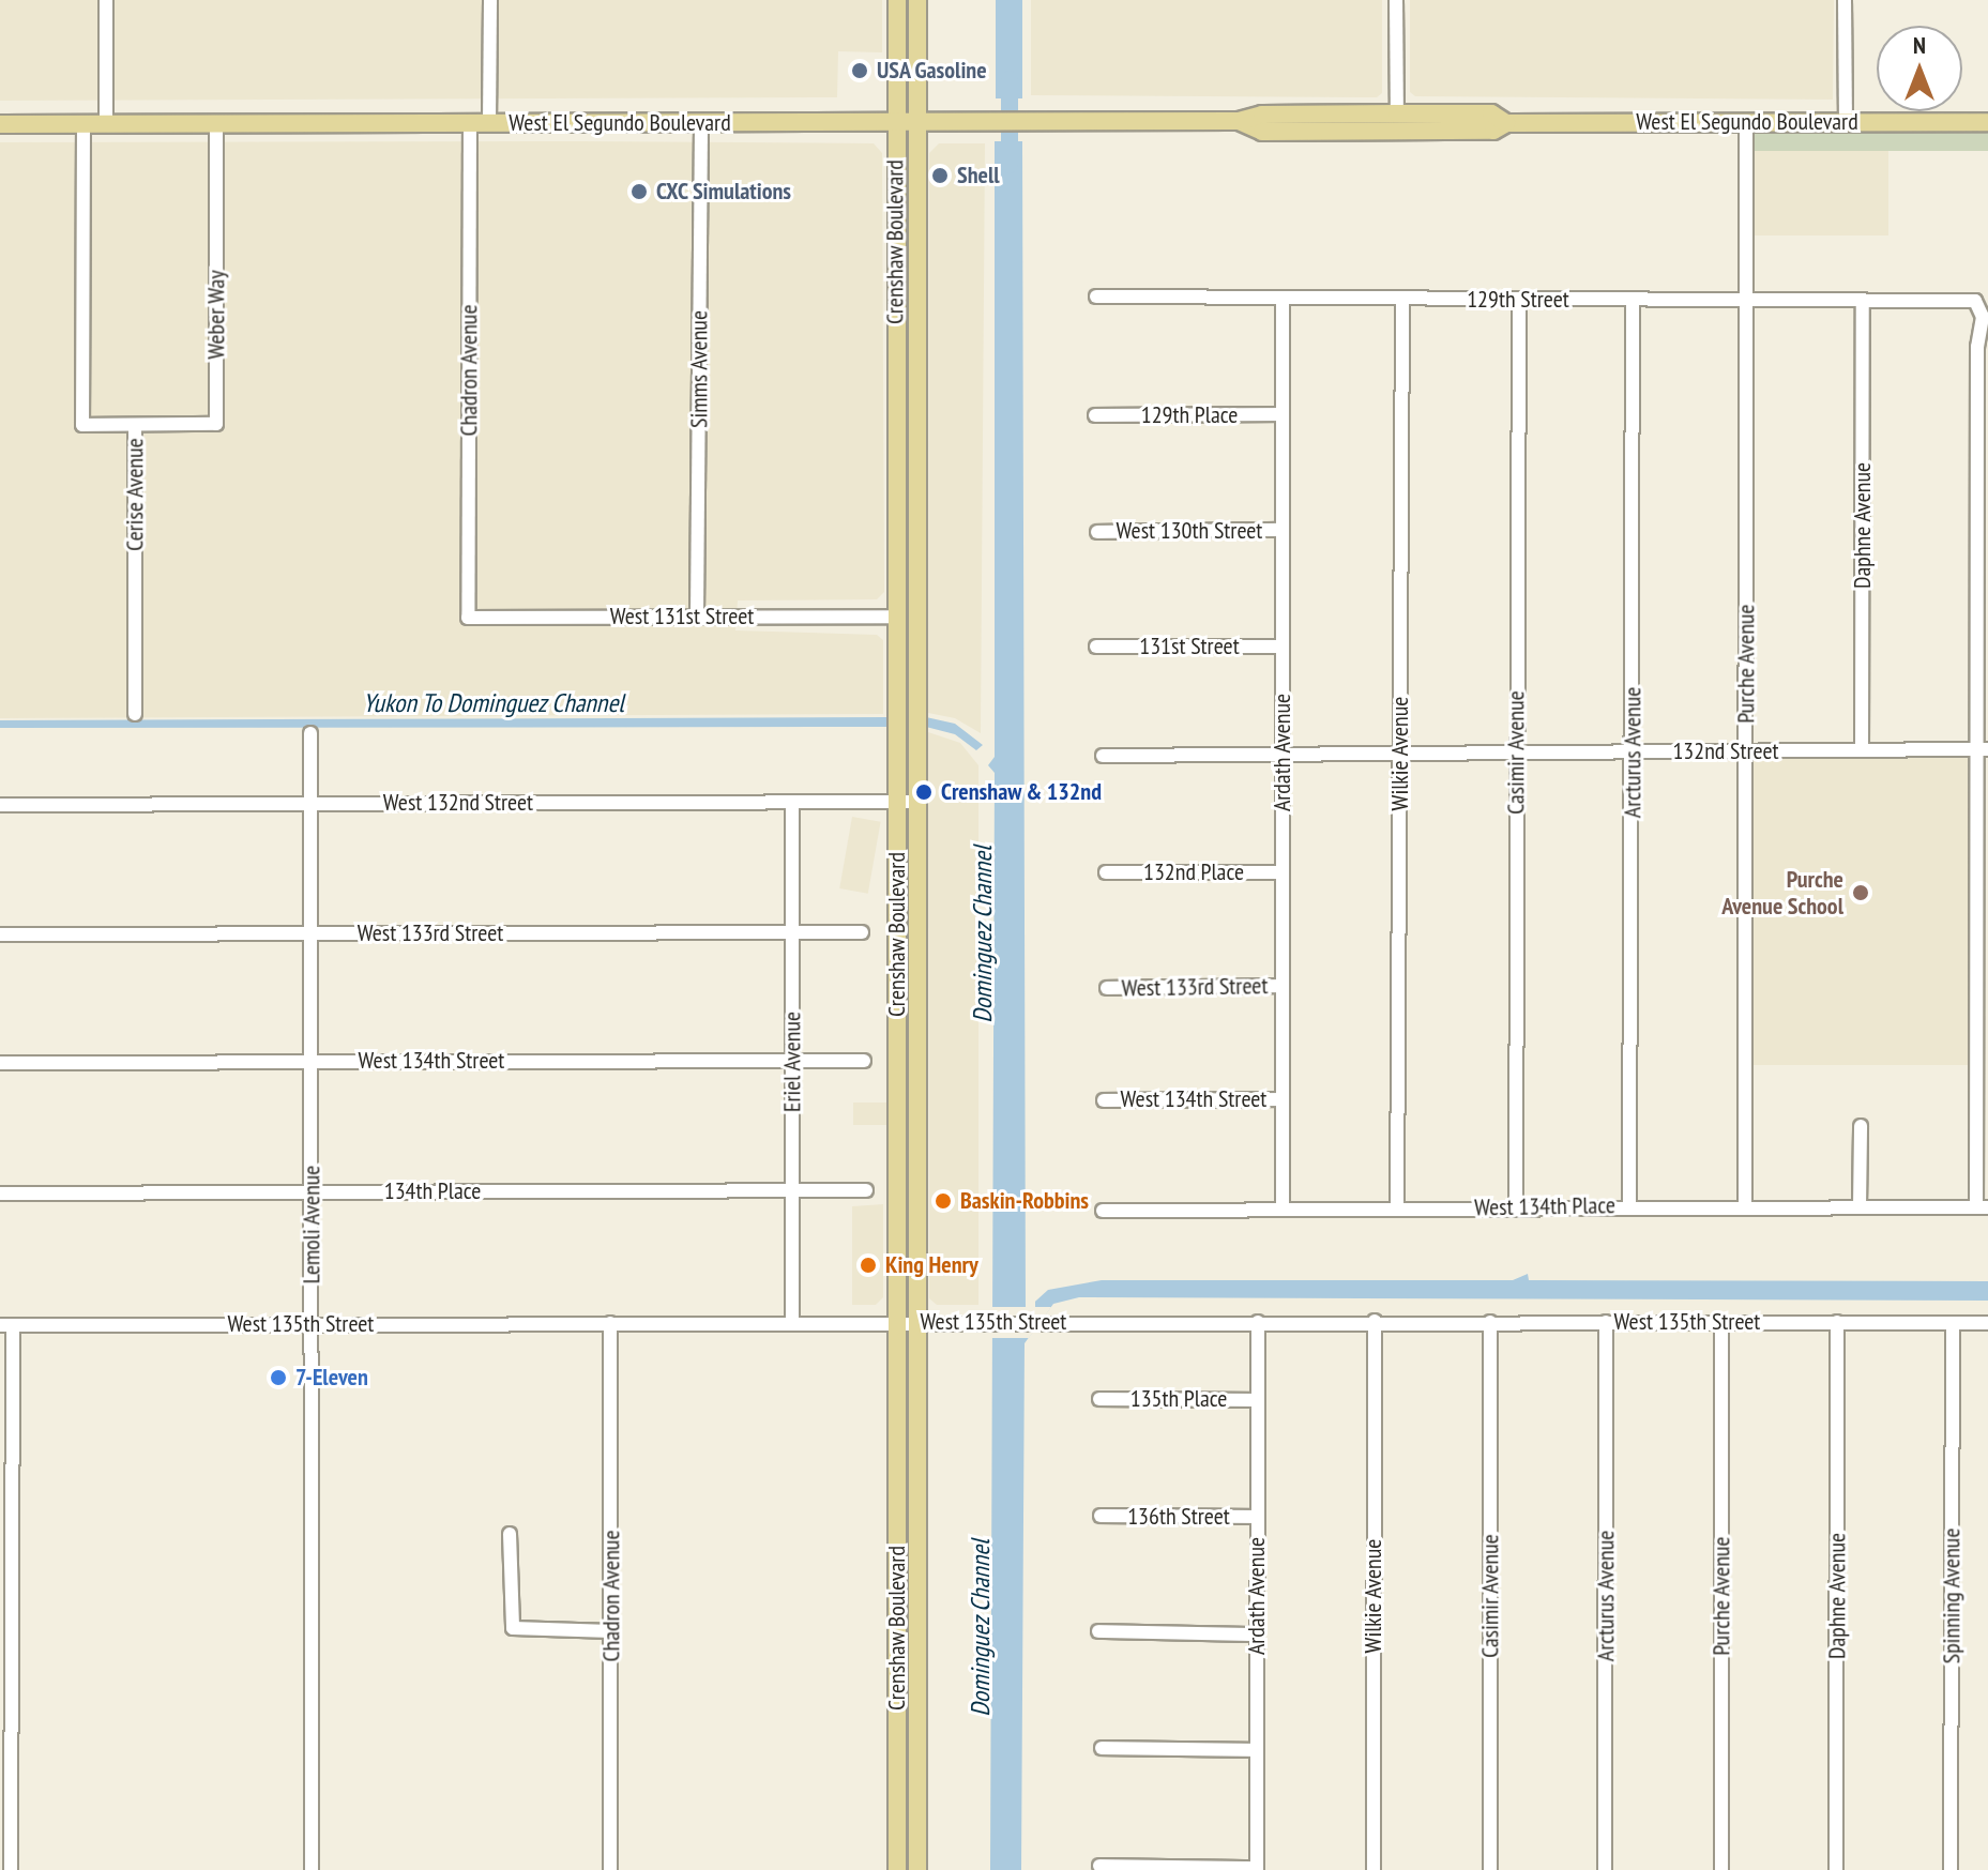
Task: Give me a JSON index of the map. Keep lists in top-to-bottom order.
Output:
{
  "streets": {
    "main road": ["West El Segundo Boulevard", "Crenshaw Boulevard"],
    "street": [
      "129th Street",
      "Weber Way",
      "Simms Avenue",
      "Chadron Avenue",
      "129th Place",
      "Cerise Avenue",
      "Daphne Avenue",
      "West 130th Street",
      "West 131st Street",
      "131st Street",
      "Purche Avenue",
      "132nd Street",
      "Ardath Avenue",
      "Casimir Avenue",
      "Arcturus Avenue",
      "Wilkie Avenue",
      "West 132nd Street",
      "132nd Place",
      "West 133rd Street",
      "West 134th Street",
      "Eriel Avenue",
      "134th Place",
      "West 134th Place",
      "Lemoli Avenue",
      "West 135th Street",
      "135th Place",
      "136th Street",
      "Spinning Avenue"
    ]
  },
  "crossings": [
    ["West El Segundo Boulevard", "Crenshaw Boulevard"],
    ["West El Segundo Boulevard", "Weber Way"],
    ["West El Segundo Boulevard", "Simms Avenue"],
    ["West El Segundo Boulevard", "Chadron Avenue"],
    ["West El Segundo Boulevard", "Cerise Avenue"],
    ["West El Segundo Boulevard", "Purche Avenue"],
    ["Crenshaw Boulevard", "West 131st Street"],
    ["Crenshaw Boulevard", "West 132nd Street"],
    ["Crenshaw Boulevard", "West 135th Street"],
    ["129th Street", "Daphne Avenue"],
    ["129th Street", "Purche Avenue"],
    ["129th Street", "132nd Street"],
    ["129th Street", "Ardath Avenue"],
    ["129th Street", "Casimir Avenue"],
    ["129th Street", "Arcturus Avenue"],
    ["129th Street", "Wilkie Avenue"],
    ["Weber Way", "Cerise Avenue"],
    ["Simms Avenue", "West 131st Street"],
    ["Chadron Avenue", "West 131st Street"],
    ["Chadron Avenue", "West 135th Street"],
    ["129th Place", "Ardath Avenue"],
    ["Daphne Avenue", "132nd Street"],
    ["Daphne Avenue", "West 135th Street"],
    ["West 130th Street", "Ardath Avenue"],
    ["131st Street", "Ardath Avenue"],
    ["Purche Avenue", "132nd Street"],
    ["Purche Avenue", "West 134th Place"],
    ["Purche Avenue", "West 135th Street"],
    ["132nd Street", "Ardath Avenue"],
    ["132nd Street", "Casimir Avenue"],
    ["132nd Street", "Arcturus Avenue"],
    ["132nd Street", "Wilkie Avenue"],
    ["Ardath Avenue", "132nd Place"],
    ["Ardath Avenue", "West 133rd Street"],
    ["Ardath Avenue", "West 134th Street"],
    ["Ardath Avenue", "West 134th Place"],
    ["Ardath Avenue", "West 135th Street"],
    ["Ardath Avenue", "135th Place"],
    ["Ardath Avenue", "136th Street"],
    ["Casimir Avenue", "West 134th Place"],
    ["Casimir Avenue", "West 135th Street"],
    ["Arcturus Avenue", "West 134th Place"],
    ["Arcturus Avenue", "West 135th Street"],
    ["Wilkie Avenue", "West 134th Place"],
    ["Wilkie Avenue", "West 135th Street"],
    ["West 132nd Street", "Eriel Avenue"],
    ["West 132nd Street", "Lemoli Avenue"],
    ["West 133rd Street", "Eriel Avenue"],
    ["West 133rd Street", "Lemoli Avenue"],
    ["West 134th Street", "Eriel Avenue"],
    ["West 134th Street", "Lemoli Avenue"],
    ["Eriel Avenue", "134th Place"],
    ["Eriel Avenue", "West 135th Street"],
    ["134th Place", "Lemoli Avenue"],
    ["Lemoli Avenue", "West 135th Street"],
    ["West 135th Street", "Spinning Avenue"]
  ],
  "water": ["Yukon To Dominguez Channel", "Dominguez Channel"],
  "places": [
    "USA Gasoline",
    "Shell",
    "CXC Simulations",
    "Crenshaw & 132nd",
    "Purche Avenue School",
    "Baskin-Robbins",
    "King Henry",
    "7-Eleven"
  ],
  "north": "top"
}
